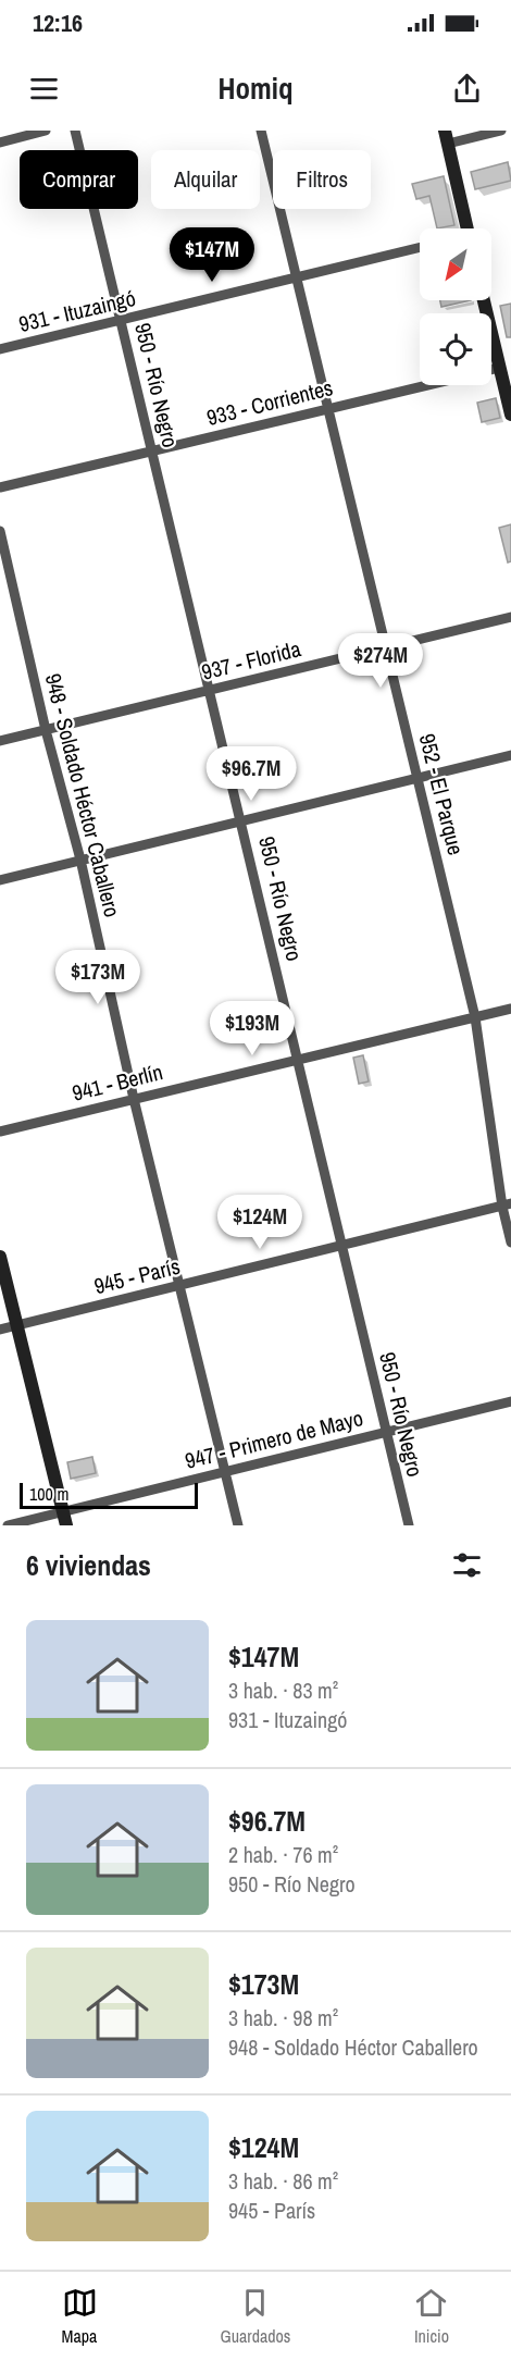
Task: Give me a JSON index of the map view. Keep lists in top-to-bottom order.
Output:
{
  "streets": {
    "street": [
      "931 - Ituzaingó",
      "950 - Río Negro",
      "933 - Corrientes",
      "937 - Florida",
      "952 - El Parque",
      "948 - Soldado Héctor Caballero",
      "941 - Berlín",
      "945 - París",
      "947 - Primero de Mayo"
    ]
  },
  "crossings": [
    ["931 - Ituzaingó", "950 - Río Negro"],
    ["931 - Ituzaingó", "952 - El Parque"],
    ["950 - Río Negro", "933 - Corrientes"],
    ["950 - Río Negro", "937 - Florida"],
    ["950 - Río Negro", "941 - Berlín"],
    ["950 - Río Negro", "945 - París"],
    ["950 - Río Negro", "947 - Primero de Mayo"],
    ["933 - Corrientes", "952 - El Parque"],
    ["937 - Florida", "952 - El Parque"],
    ["937 - Florida", "948 - Soldado Héctor Caballero"],
    ["952 - El Parque", "941 - Berlín"],
    ["952 - El Parque", "945 - París"],
    ["948 - Soldado Héctor Caballero", "941 - Berlín"],
    ["948 - Soldado Héctor Caballero", "945 - París"],
    ["948 - Soldado Héctor Caballero", "947 - Primero de Mayo"]
  ],
  "scale_bar": "100 m",
  "north": "bottom left",
  "page": {
    "status": "12:16",
    "header": "Homiq",
    "chip": ["Comprar", "Alquilar", "Filtros"],
    "price": [
      "$147M",
      "$274M",
      "$96.7M",
      "$173M",
      "$193M",
      "$124M"
    ],
    "scale": "100 m",
    "heading": "6 viviendas",
    "list": [
      {
        "name": "$147M",
        "note": "3 hab. · 83 m² · 931 - Ituzaingó"
      },
      {
        "name": "$96.7M",
        "note": "2 hab. · 76 m² · 950 - Río Negro"
      },
      {
        "name": "$173M",
        "note": "3 hab. · 98 m² · 948 - Soldado Héctor Caballero"
      },
      {
        "name": "$124M",
        "note": "3 hab. · 86 m² · 945 - París"
      }
    ],
    "tabs": ["Mapa", "Guardados", "Inicio"]
  }
}
